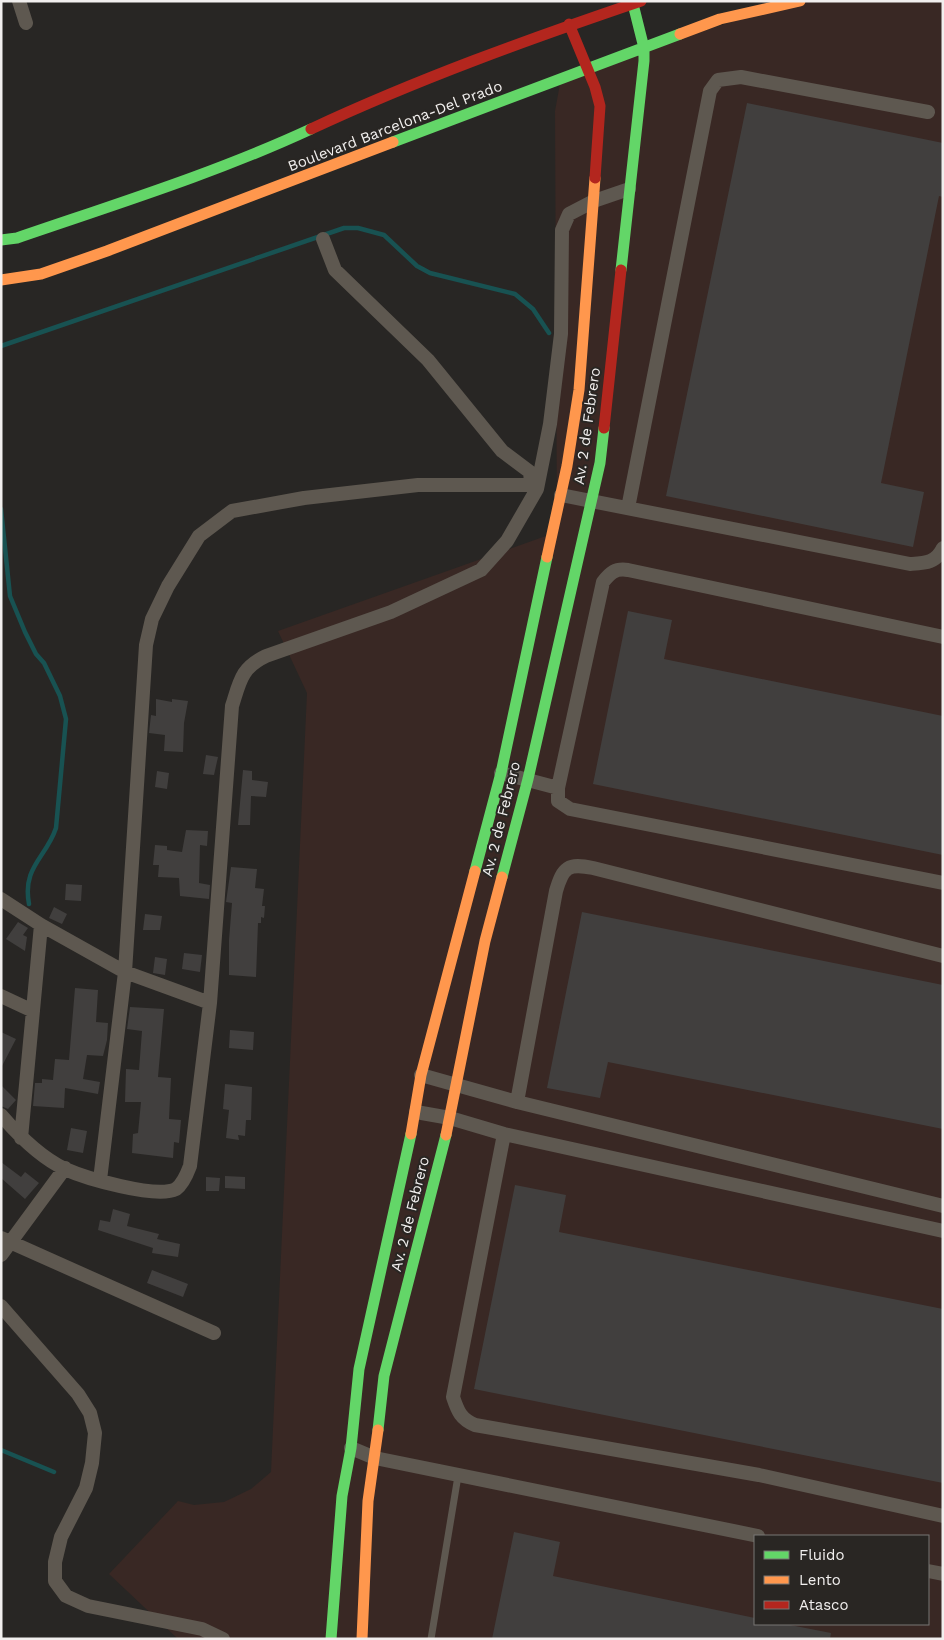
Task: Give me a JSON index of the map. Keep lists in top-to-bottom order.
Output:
{
  "streets": {
    "main road": ["Boulevard Barcelona-Del Prado", "Av. 2 de Febrero"]
  },
  "crossings": [
    ["Boulevard Barcelona-Del Prado", "Av. 2 de Febrero"]
  ],
  "legend": ["Fluido", "Lento", "Atasco"]
}
